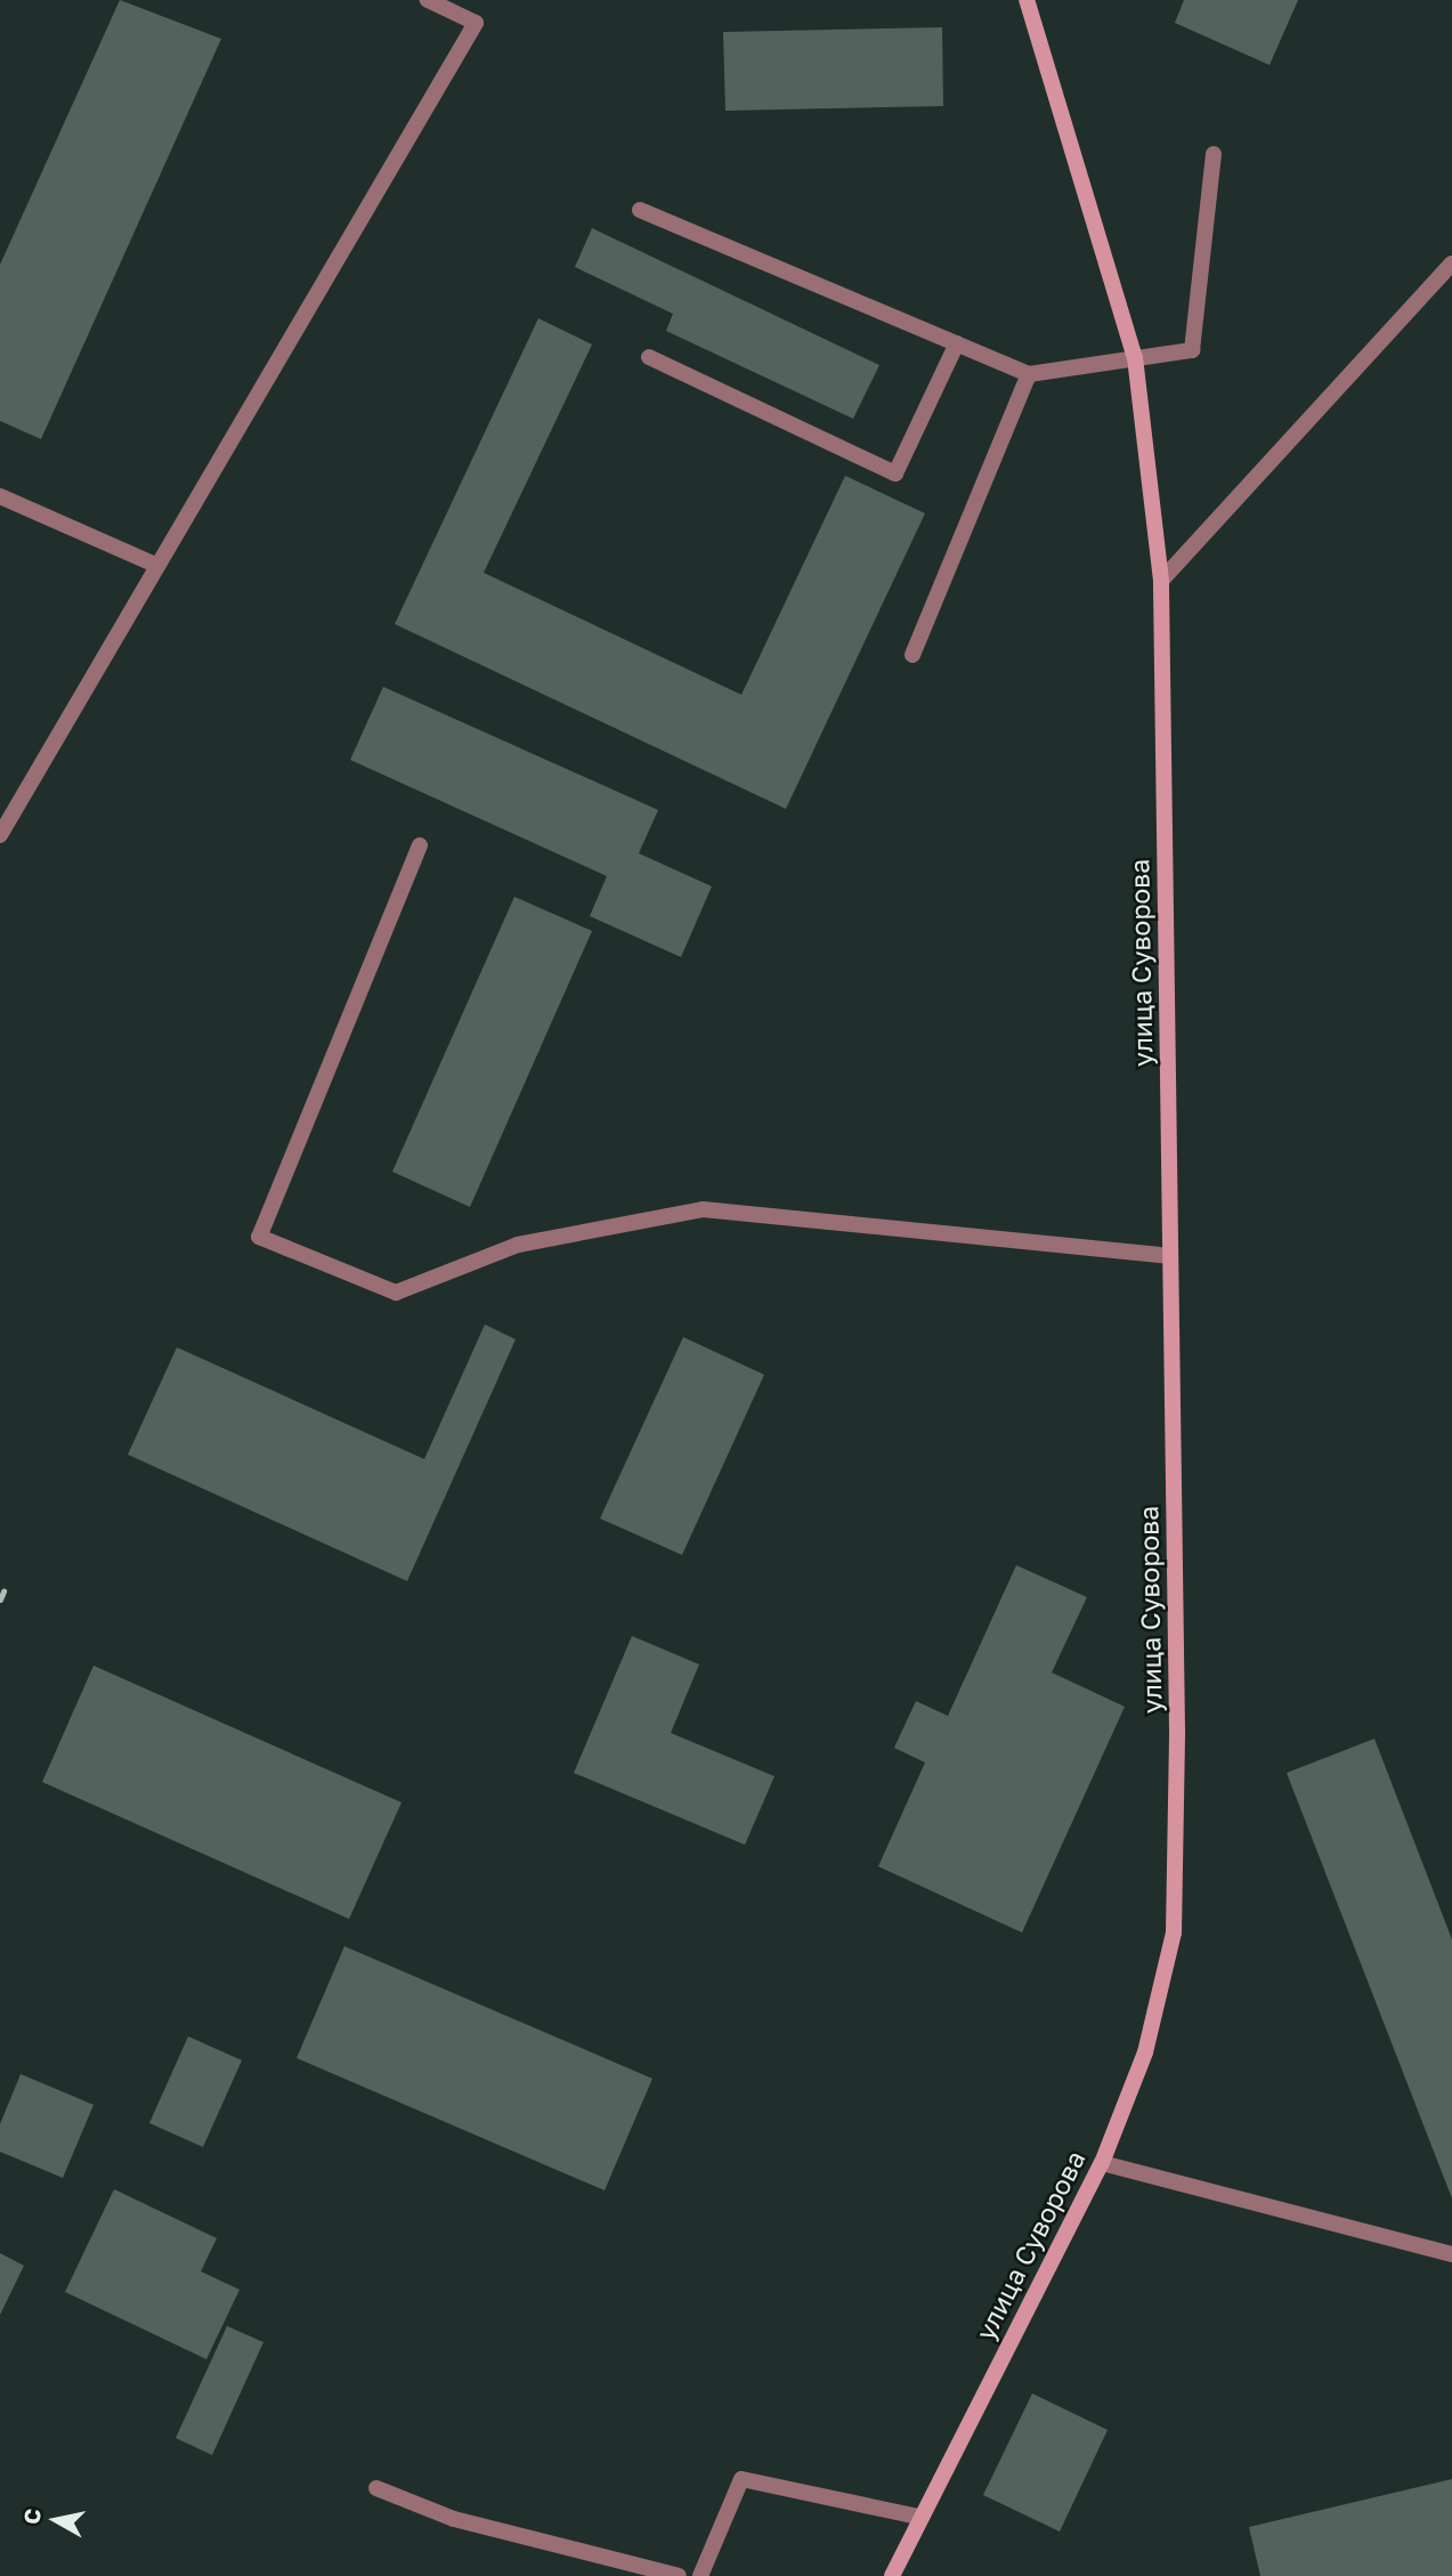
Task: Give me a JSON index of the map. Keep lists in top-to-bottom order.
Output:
{
  "streets": {
    "street": ["улица Суворова"]
  },
  "north": "left"
}
